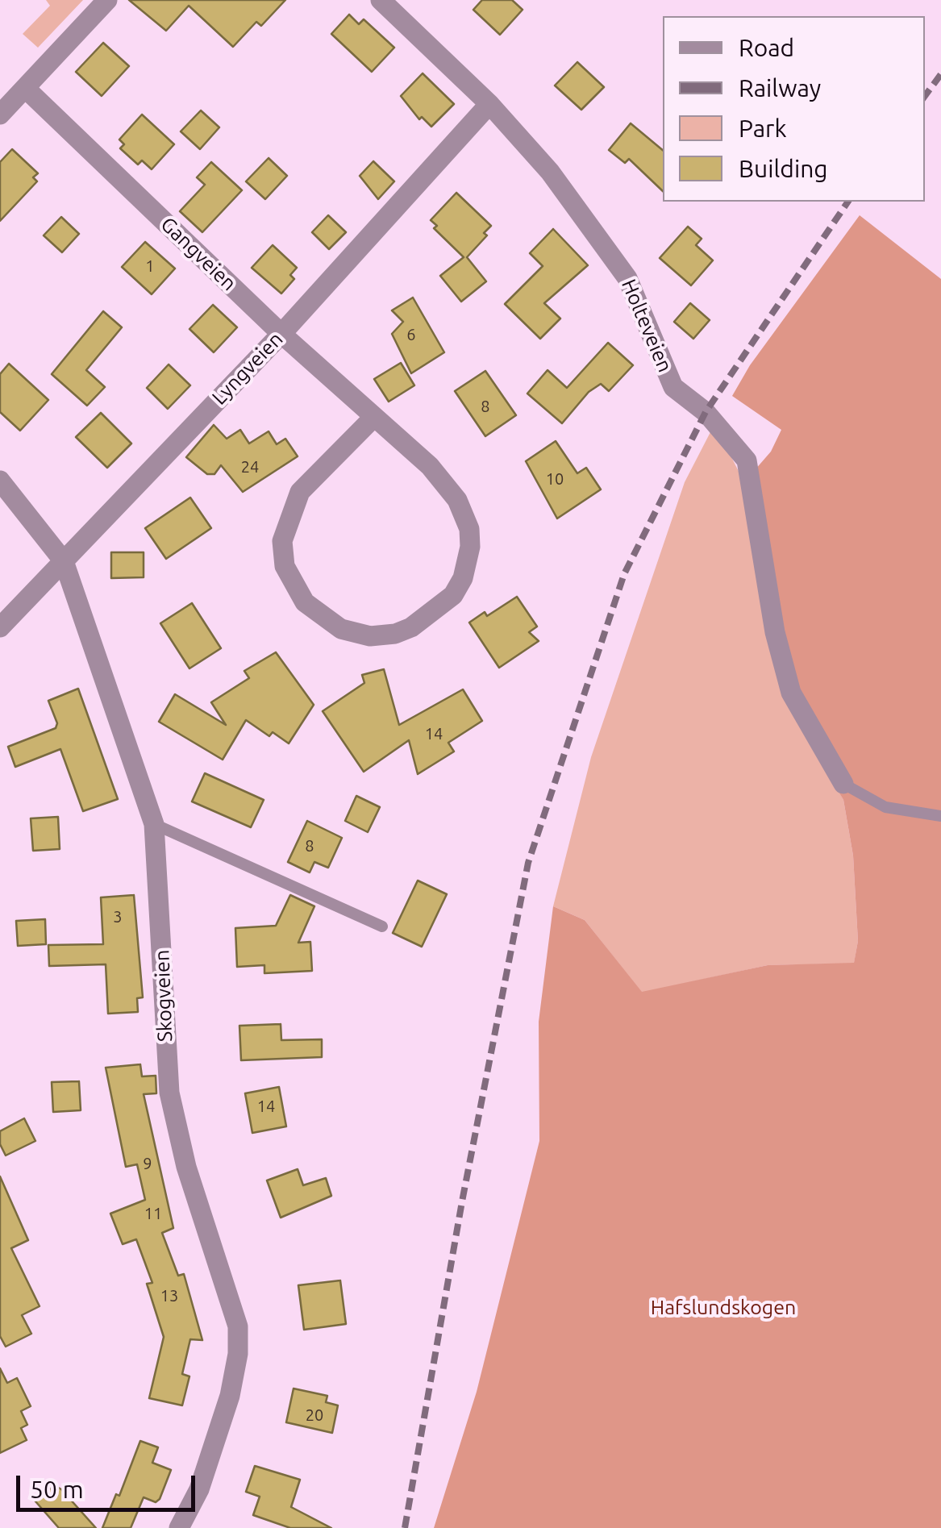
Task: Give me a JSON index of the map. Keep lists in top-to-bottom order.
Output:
{
  "streets": {
    "street": [
      "Gangveien",
      "Holteveien",
      "Lyngveien",
      "Skogveien"
    ]
  },
  "crossings": [
    ["Gangveien", "Lyngveien"],
    ["Holteveien", "Lyngveien"],
    ["Lyngveien", "Skogveien"]
  ],
  "parks": ["Hafslundskogen"],
  "house_numbers": [
    "1",
    "6",
    "8",
    "24",
    "10",
    "14",
    "8",
    "3",
    "14",
    "9",
    "11",
    "13",
    "20"
  ],
  "legend": [
    "Road",
    "Railway",
    "Park",
    "Building"
  ],
  "scale_bar": "50 m"
}
